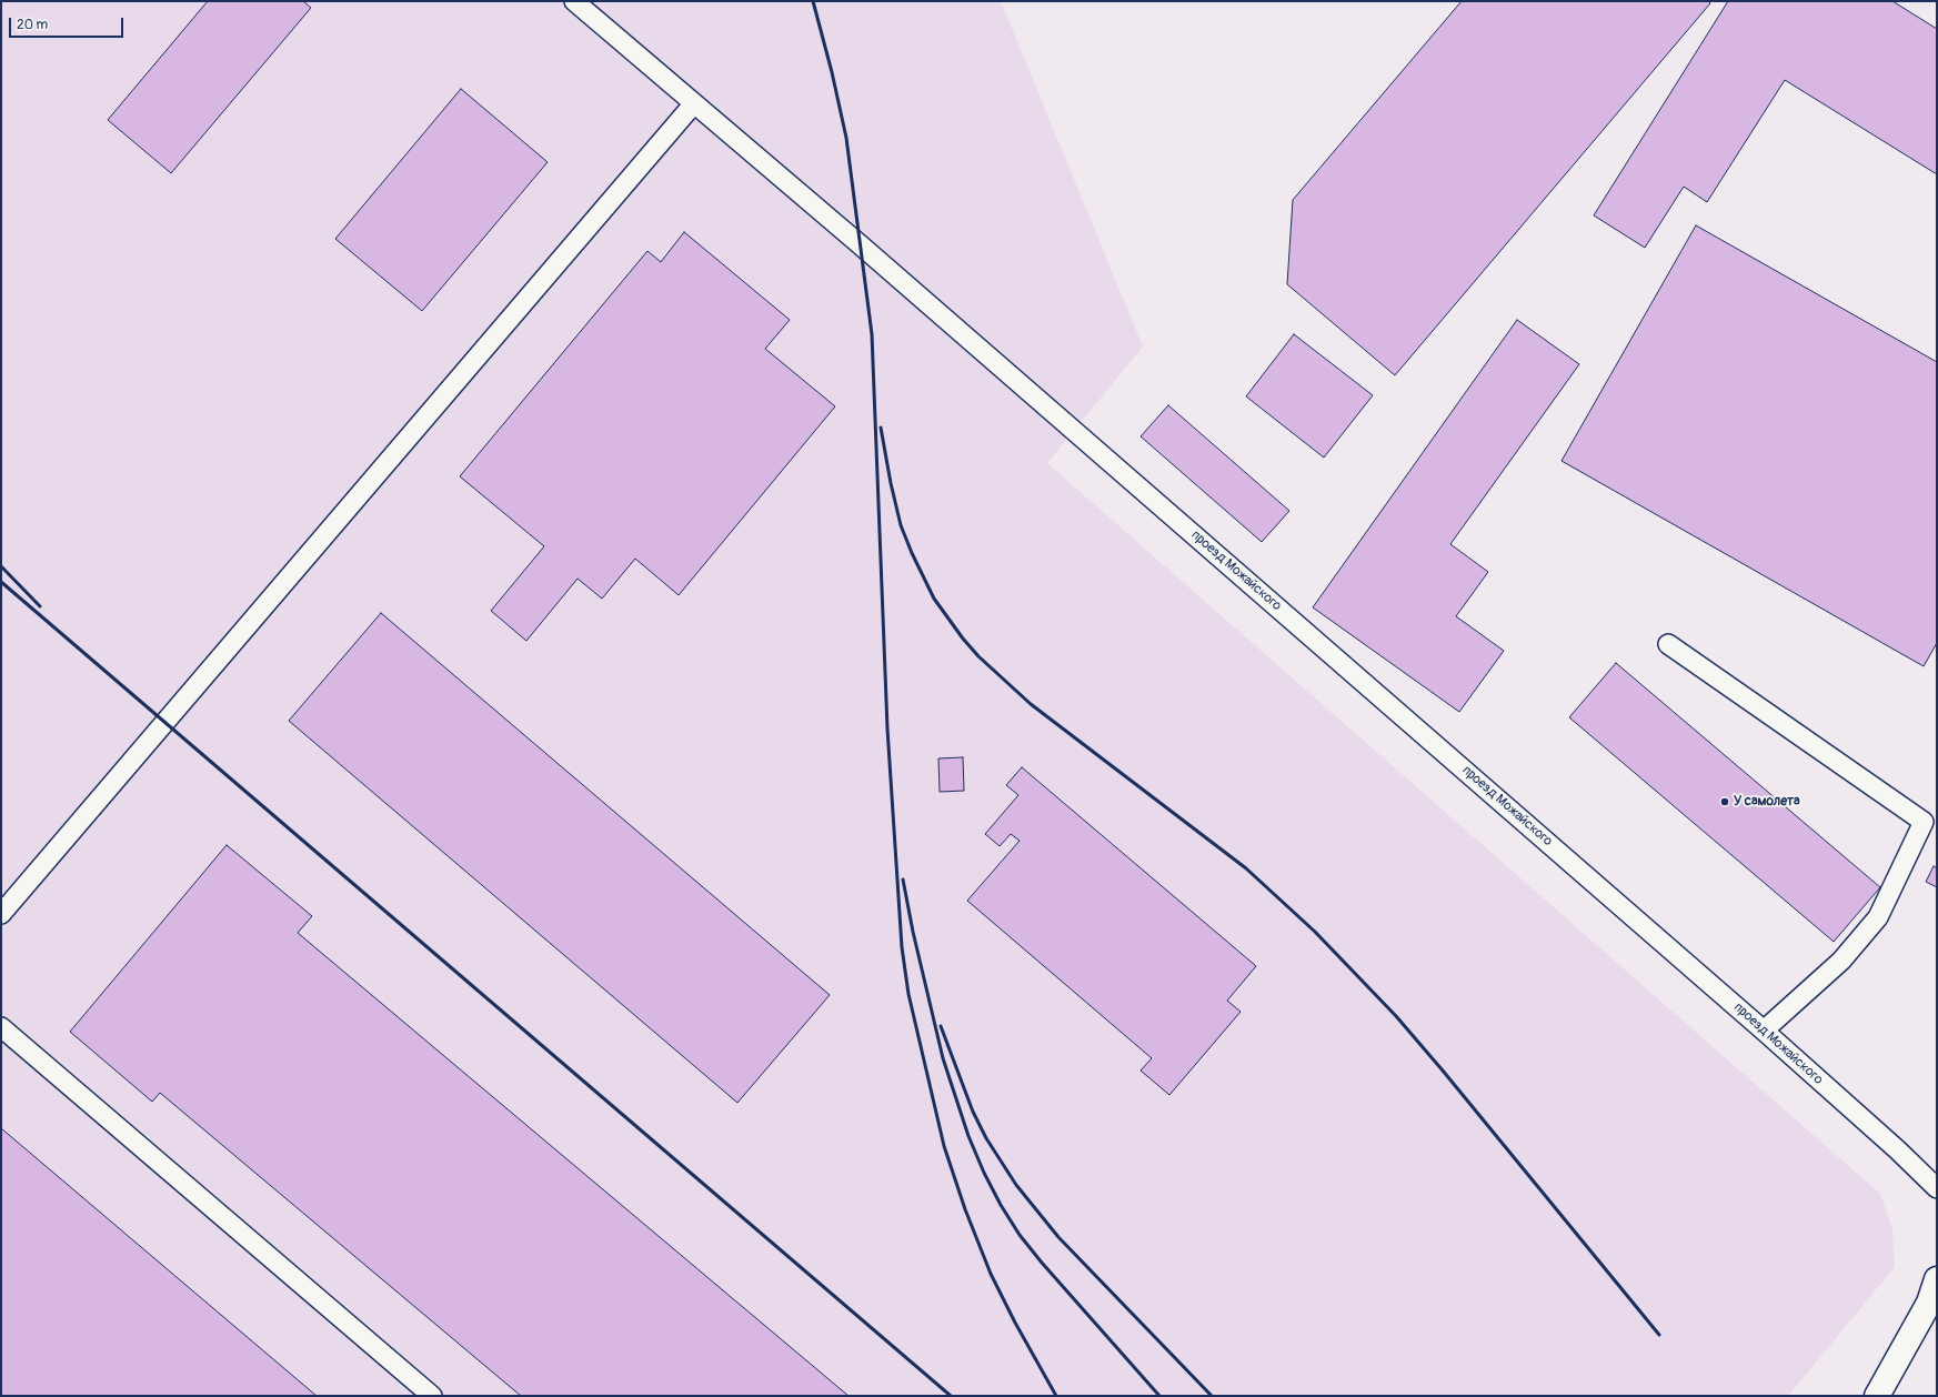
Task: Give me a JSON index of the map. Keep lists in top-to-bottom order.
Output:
{
  "streets": {
    "lane": ["проезд Можайского"]
  },
  "places": ["У самолета"],
  "scale_bar": "20 m"
}
